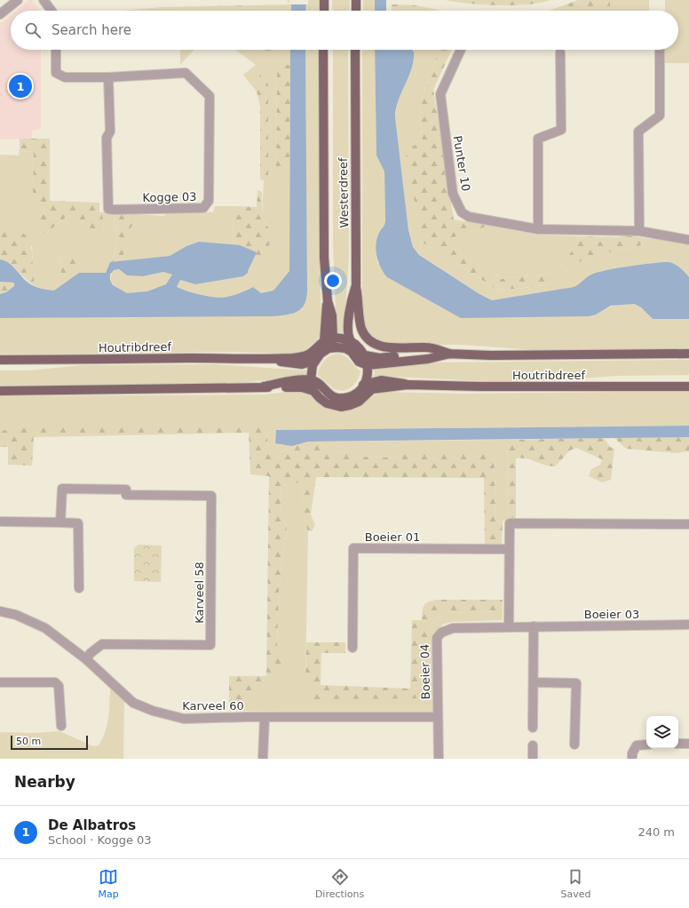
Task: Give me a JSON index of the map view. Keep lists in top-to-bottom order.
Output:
{
  "streets": {
    "main road": ["Westerdreef", "Houtribdreef"],
    "street": [
      "Punter 10",
      "Kogge 03",
      "Boeier 01",
      "Karveel 58",
      "Boeier 03",
      "Boeier 04",
      "Karveel 60"
    ]
  },
  "crossings": [
    ["Westerdreef", "Houtribdreef"],
    ["Karveel 58", "Karveel 60"],
    ["Boeier 03", "Boeier 04"],
    ["Boeier 04", "Karveel 60"]
  ],
  "scale_bar": "50 m",
  "page": {
    "search": "Search here",
    "pins": "1",
    "scale": "50 m",
    "heading": "Nearby",
    "list": [
      {
        "mark": "1",
        "name": "De Albatros",
        "note": "School · Kogge 03",
        "value": "240 m"
      }
    ],
    "nav": ["Map", "Directions", "Saved"]
  }
}
